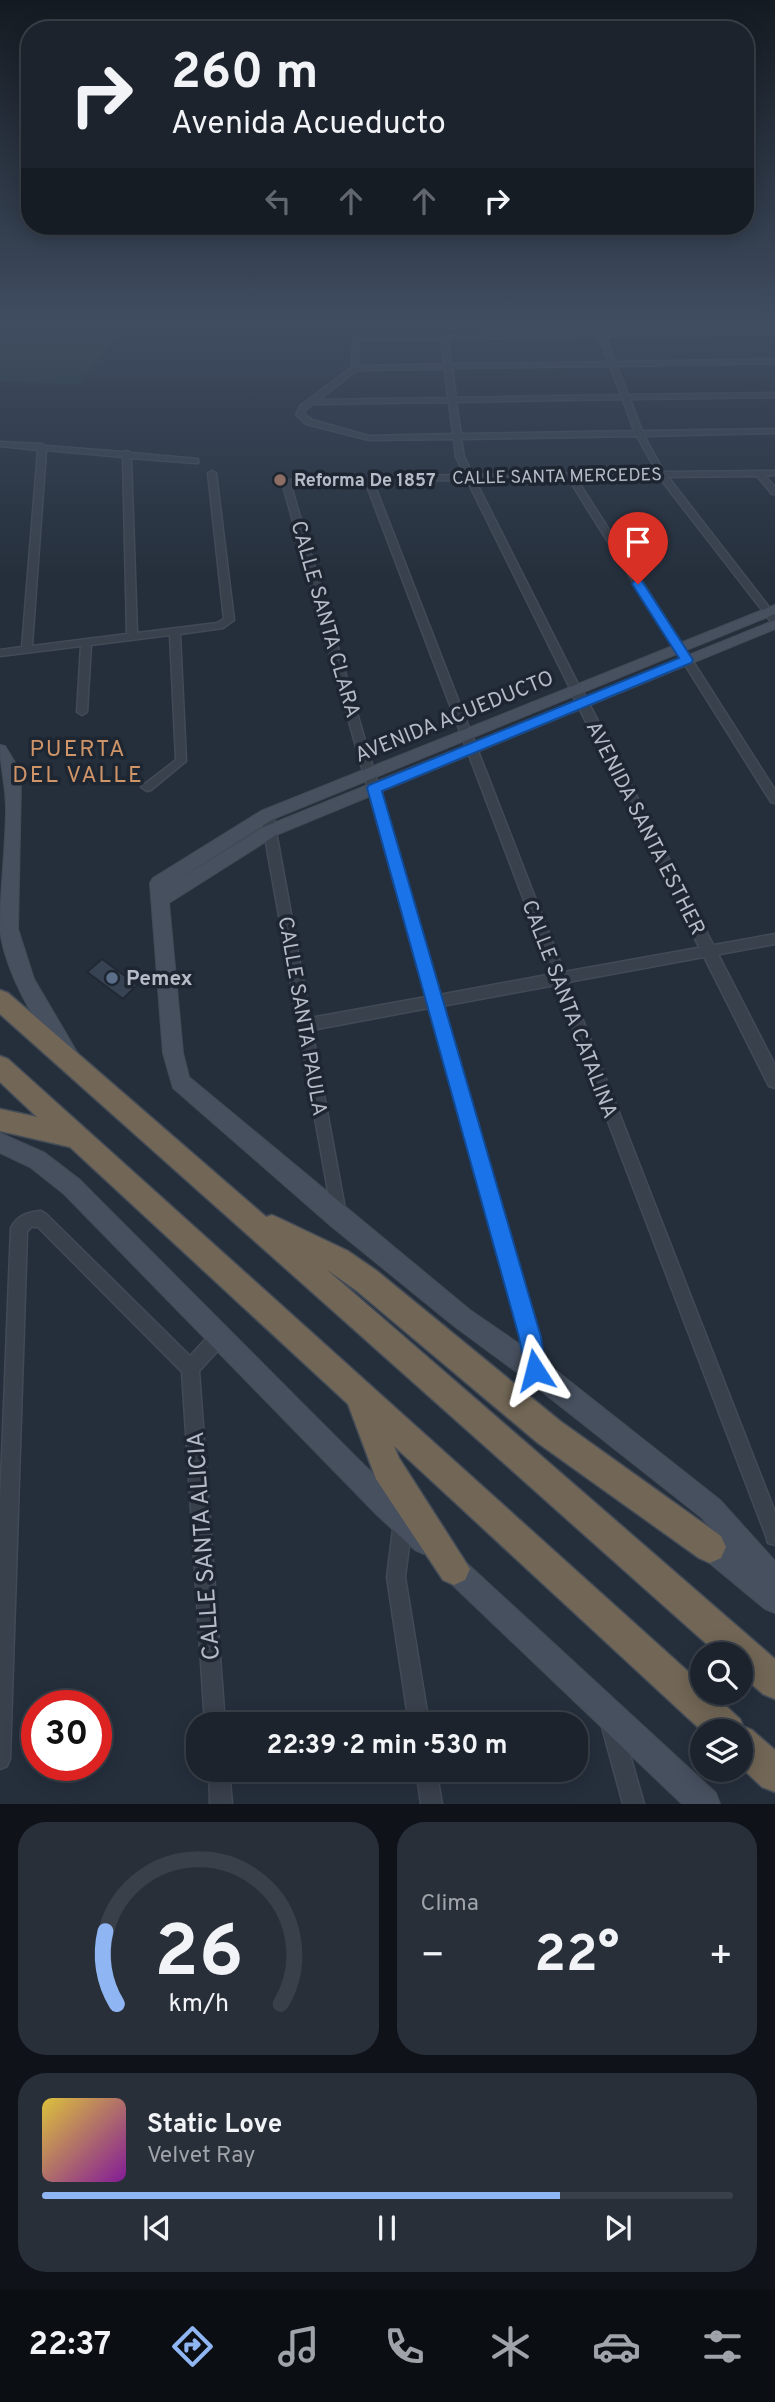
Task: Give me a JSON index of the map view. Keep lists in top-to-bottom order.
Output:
{
  "streets": {
    "main road": ["AVENIDA ACUEDUCTO"],
    "street": [
      "CALLE SANTA MERCEDES",
      "CALLE SANTA CLARA",
      "AVENIDA SANTA ESTHER",
      "CALLE SANTA CATALINA",
      "CALLE SANTA PAULA",
      "CALLE SANTA ALICIA"
    ]
  },
  "crossings": [
    ["CALLE SANTA MERCEDES", "CALLE SANTA CLARA"],
    ["CALLE SANTA MERCEDES", "AVENIDA SANTA ESTHER"],
    ["CALLE SANTA MERCEDES", "CALLE SANTA CATALINA"],
    ["CALLE SANTA CLARA", "AVENIDA ACUEDUCTO"],
    ["AVENIDA ACUEDUCTO", "AVENIDA SANTA ESTHER"],
    ["AVENIDA ACUEDUCTO", "CALLE SANTA CATALINA"],
    ["AVENIDA ACUEDUCTO", "CALLE SANTA PAULA"]
  ],
  "districts": ["PUERTA DEL VALLE"],
  "places": ["Reforma De 1857", "Pemex"],
  "page": {
    "turn": ["260 m", "Avenida Acueducto"],
    "limit": "30",
    "trip": "22:39 · 2 min · 530 m",
    "tile": "Clima",
    "heat": ["−", "22°", "+"],
    "song": ["Static Love", "Velvet Ray"],
    "tabs": "22:37",
    "gauge": ["26", "km/h"]
  }
}
